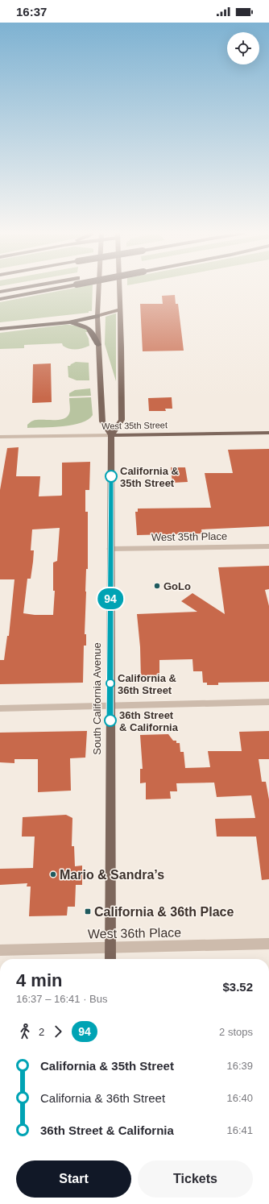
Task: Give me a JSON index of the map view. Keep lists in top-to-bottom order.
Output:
{
  "streets": {
    "main road": ["West 35th Street", "South California Avenue"],
    "street": ["West 35th Place", "West 36th Place"]
  },
  "crossings": [
    ["West 35th Street", "South California Avenue"],
    ["West 35th Place", "South California Avenue"],
    ["South California Avenue", "West 36th Place"]
  ],
  "places": {
    "other": [
      "California & 35th Street",
      "GoLo",
      "California & 36th Street",
      "36th Street & California",
      "Mario & Sandra’s"
    ],
    "transit": ["California & 36th Place"]
  },
  "lines": ["bus line 94"],
  "page": {
    "status": "16:37",
    "on_map": "94",
    "heading": ["4 min", "16:37 – 16:41 · Bus", "$3.52"],
    "legs": ["2", "94", "2 stops"],
    "list": [
      {
        "name": "California & 35th Street",
        "value": "16:39"
      },
      {
        "name": "California & 36th Street",
        "value": "16:40"
      },
      {
        "name": "36th Street & California",
        "value": "16:41"
      }
    ],
    "buttons": ["Start", "Tickets"]
  }
}
